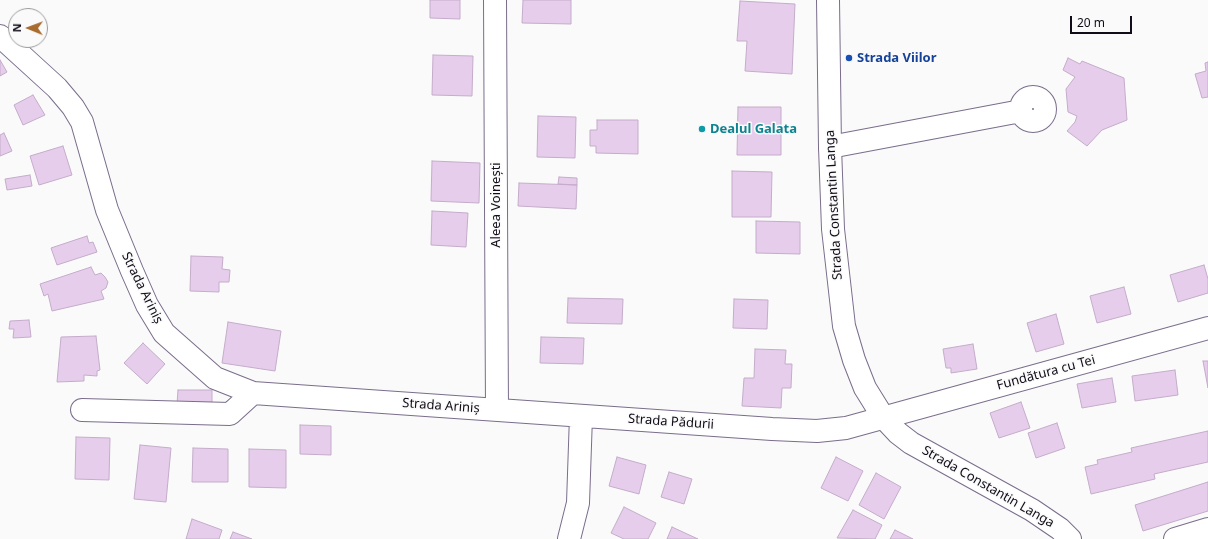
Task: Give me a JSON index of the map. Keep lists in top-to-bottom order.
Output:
{
  "streets": {
    "street": [
      "Aleea Voinești",
      "Strada Constantin Langa",
      "Strada Ariniș",
      "Fundătura cu Tei",
      "Strada Pădurii"
    ]
  },
  "crossings": [
    ["Aleea Voinești", "Strada Ariniș"],
    ["Strada Constantin Langa", "Fundătura cu Tei"],
    ["Strada Constantin Langa", "Strada Pădurii"],
    ["Strada Ariniș", "Strada Pădurii"],
    ["Fundătura cu Tei", "Strada Pădurii"]
  ],
  "places": ["Strada Viilor", "Dealul Galata"],
  "scale_bar": "20 m",
  "north": "left"
}
